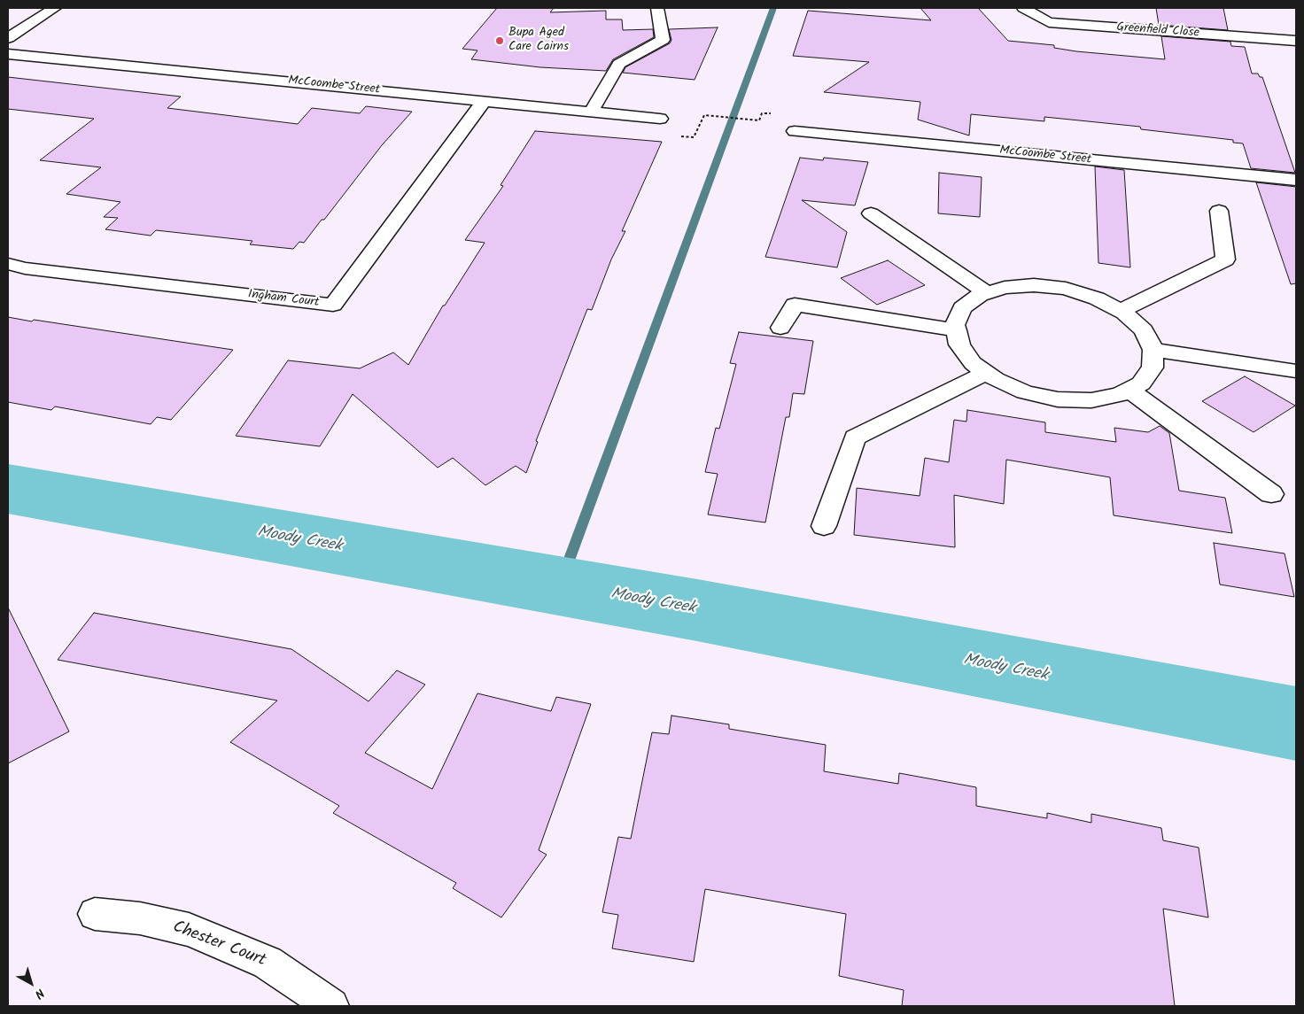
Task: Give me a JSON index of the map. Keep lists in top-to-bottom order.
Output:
{
  "streets": {
    "street": [
      "Greenfield Close",
      "McCoombe Street",
      "Ingham Court",
      "Chester Court"
    ]
  },
  "crossings": [
    ["McCoombe Street", "Ingham Court"]
  ],
  "water": ["Moody Creek"],
  "places": ["Bupa Aged Care Cairns"],
  "north": "bottom right"
}
